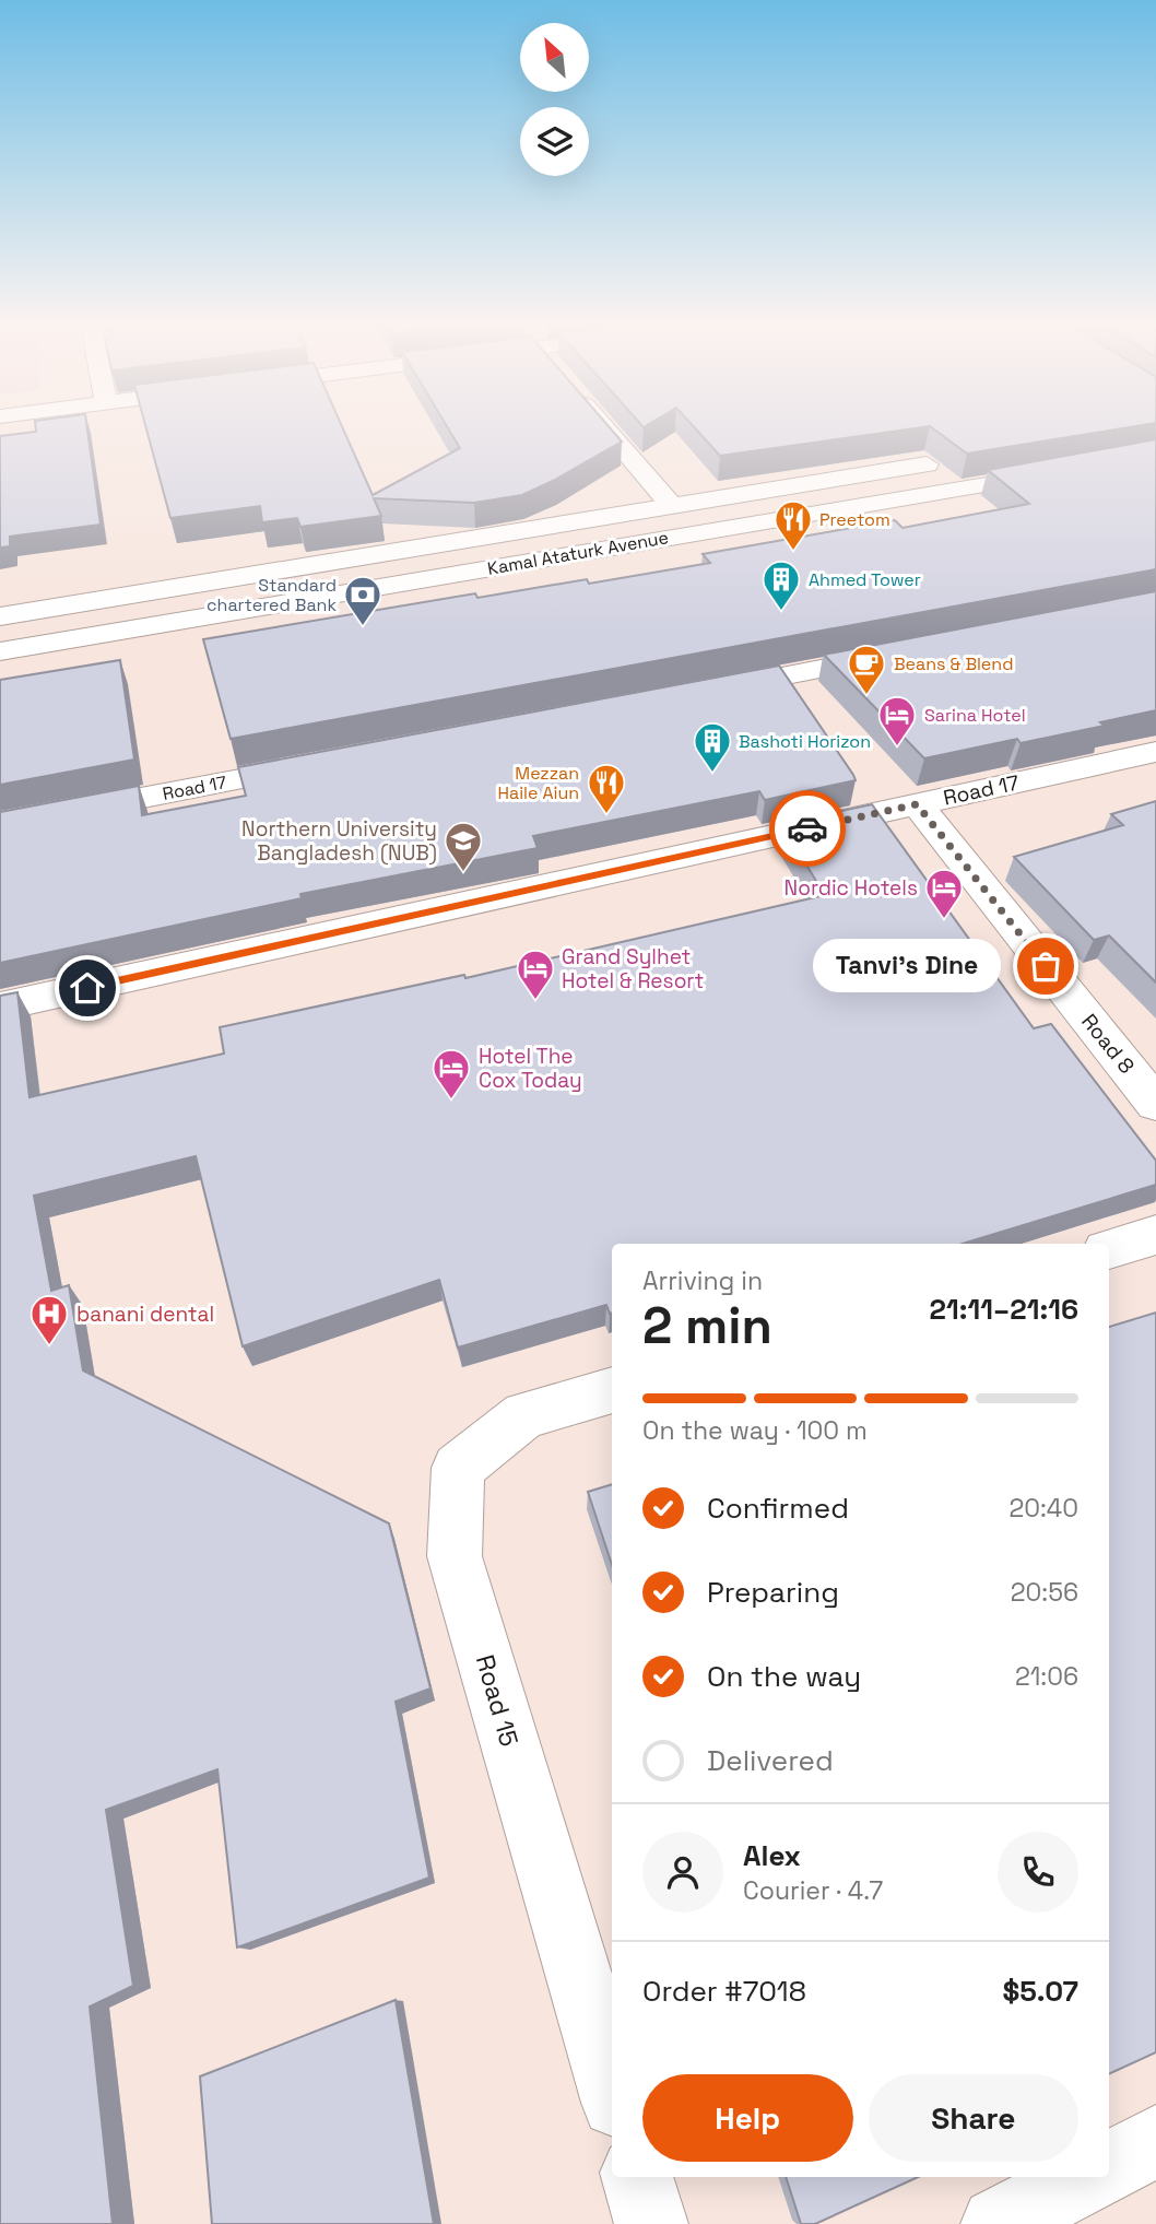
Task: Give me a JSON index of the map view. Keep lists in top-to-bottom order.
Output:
{
  "streets": {
    "street": [
      "Kamal Ataturk Avenue",
      "Road 17",
      "Road 8",
      "Road 15"
    ]
  },
  "crossings": [
    ["Road 17", "Road 8"]
  ],
  "places": {
    "restaurant": ["Preetom", "Mezzan Haile Aiun"],
    "building": ["Ahmed Tower", "Bashoti Horizon"],
    "bank": ["Standard chartered Bank"],
    "cafe": ["Beans & Blend"],
    "hotel": [
      "Sarina Hotel",
      "Nordic Hotels",
      "Grand Sylhet Hotel & Resort",
      "Hotel The Cox Today"
    ],
    "school or university": ["Northern University Bangladesh (NUB)"],
    "other": ["Tanvi's Dine"],
    "hospital": ["banani dental"]
  },
  "north": "top left",
  "page": {
    "bubble": "Tanvi's Dine",
    "heading": ["2 min", "Arriving in", "21:11–21:16"],
    "panel": [
      "Alex",
      "Courier · 4.7",
      "Order #7018",
      "$5.07"
    ],
    "bar": "On the way · 100 m",
    "list": [
      ["Confirmed", "20:40"],
      ["Preparing", "20:56"],
      ["On the way", "21:06"],
      "Delivered"
    ],
    "buttons": ["Help", "Share"]
  }
}
